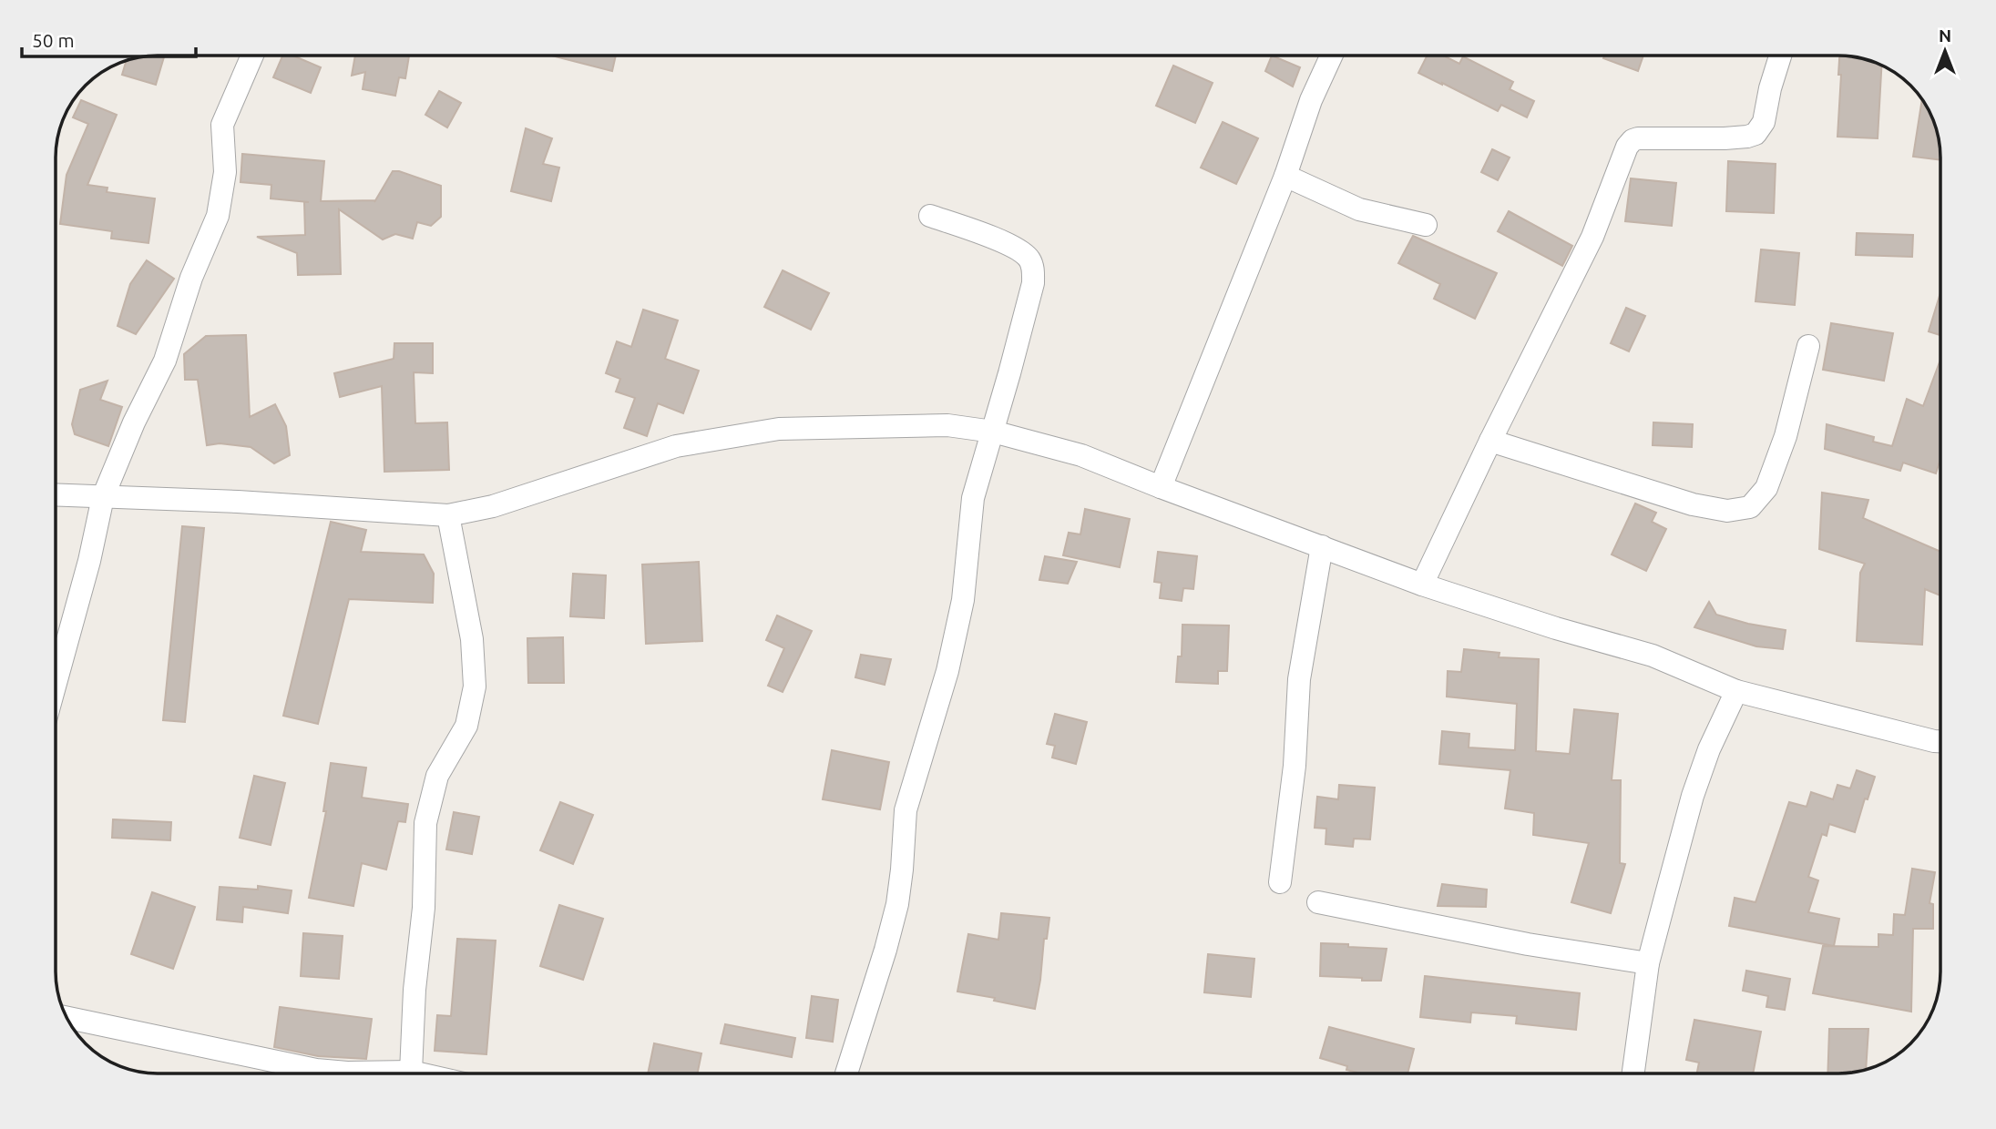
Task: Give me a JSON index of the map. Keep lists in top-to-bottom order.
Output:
{
  "scale_bar": "50 m",
  "north": "top"
}
